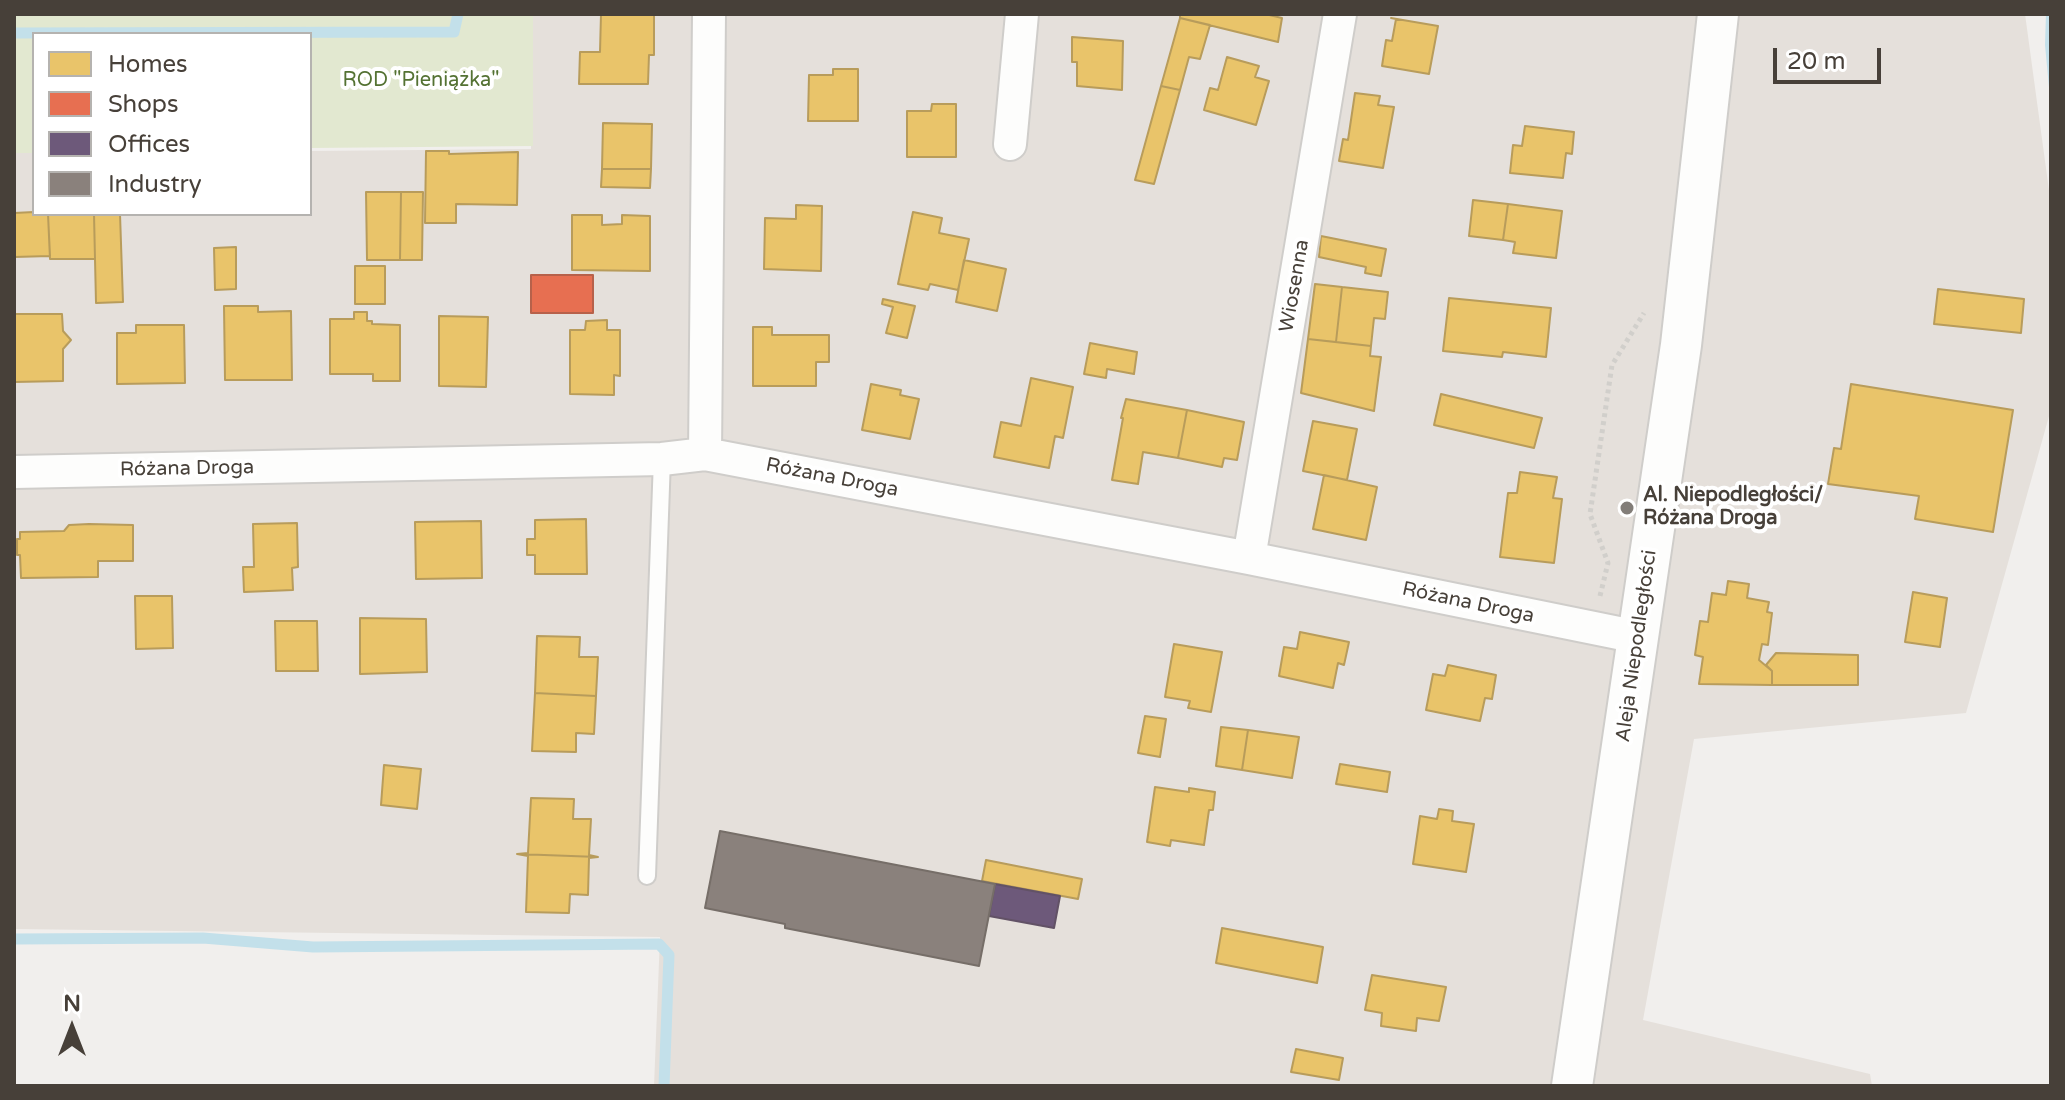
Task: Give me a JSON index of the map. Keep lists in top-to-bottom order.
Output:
{
  "streets": {
    "street": ["Wiosenna", "Różana Droga", "Aleja Niepodległości"]
  },
  "crossings": [
    ["Wiosenna", "Różana Droga"],
    ["Różana Droga", "Aleja Niepodległości"]
  ],
  "parks": ["ROD \"Pieniążka\""],
  "places": ["Al. Niepodległości/ Różana Droga"],
  "legend": [
    "Homes",
    "Shops",
    "Offices",
    "Industry"
  ],
  "scale_bar": "20 m",
  "north": "top"
}
